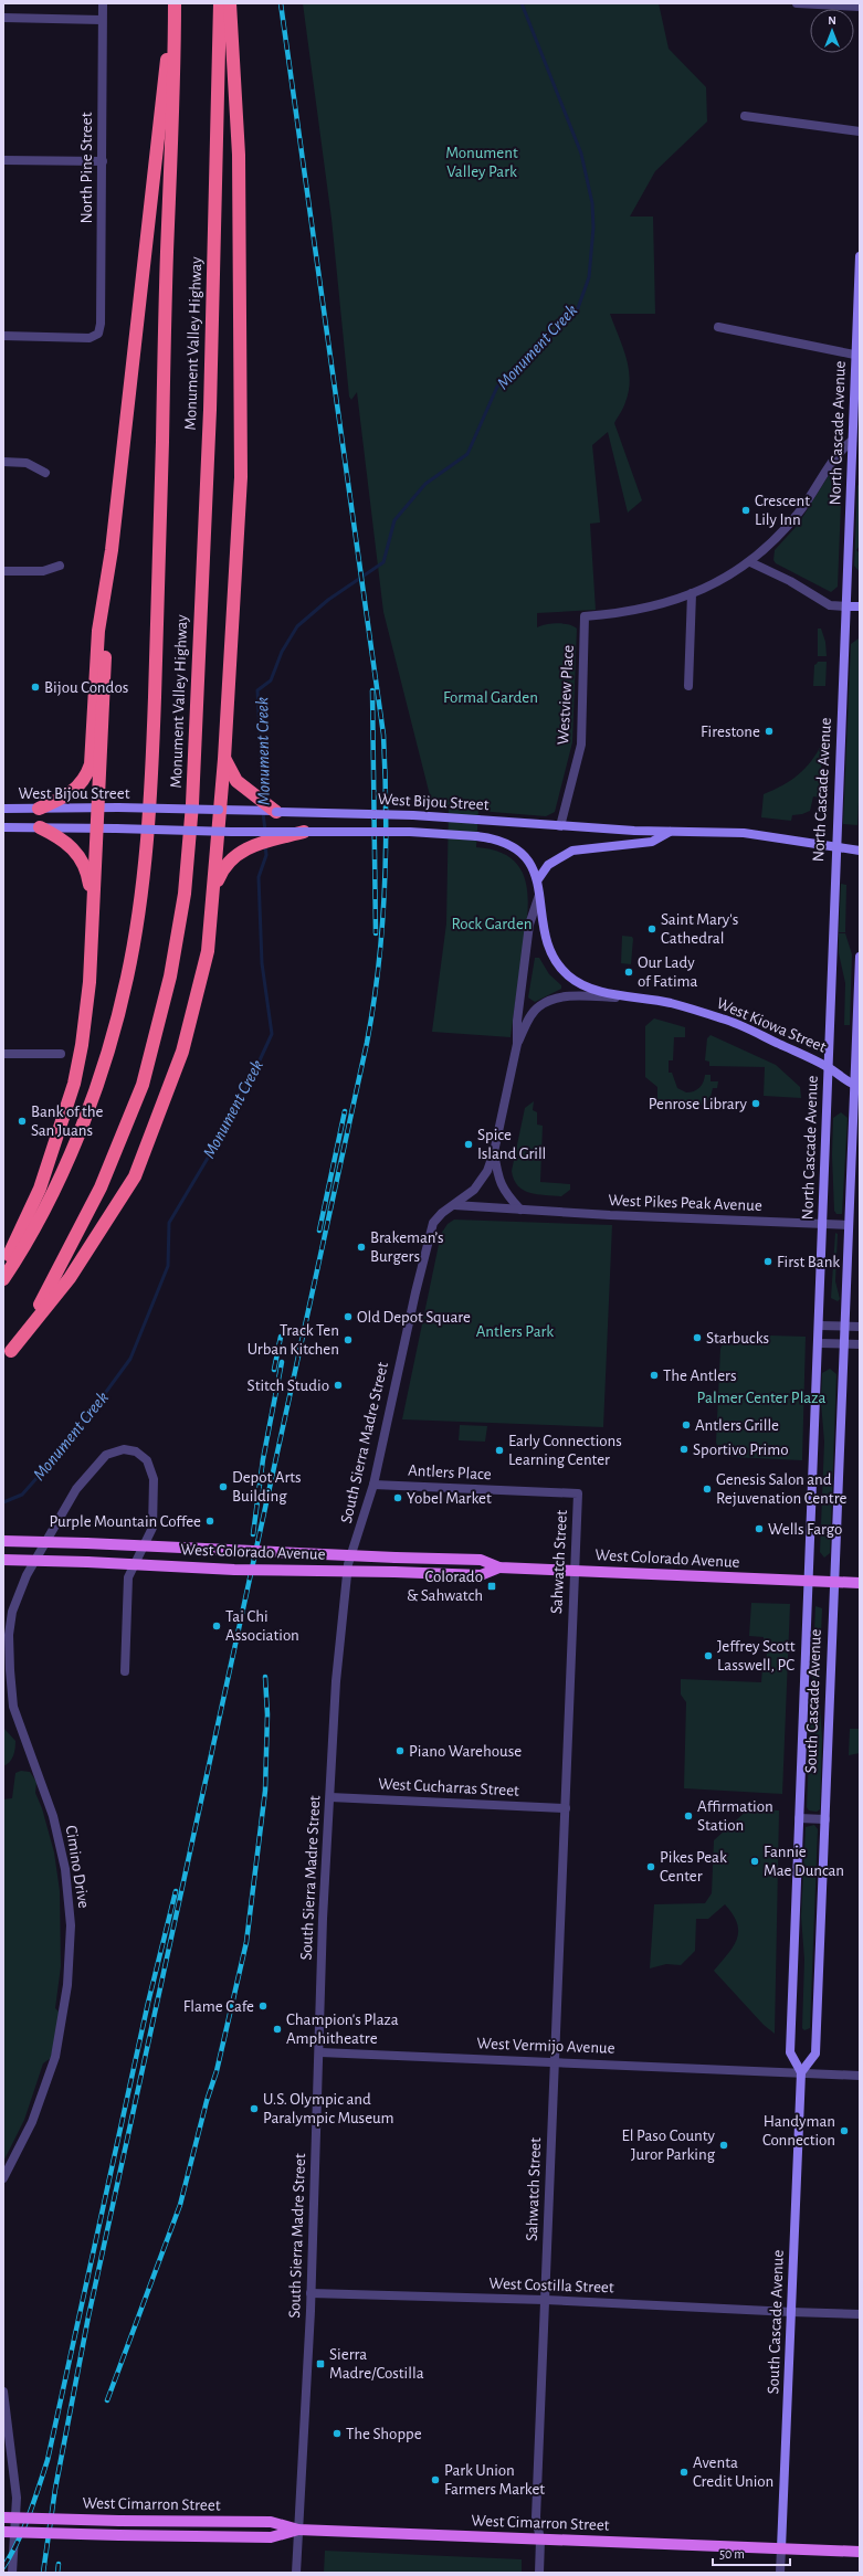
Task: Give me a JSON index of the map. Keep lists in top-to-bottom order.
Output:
{
  "streets": {
    "highway": ["Monument Valley Highway"],
    "main road": [
      "North Cascade Avenue",
      "West Bijou Street",
      "West Kiowa Street",
      "West Colorado Avenue",
      "South Cascade Avenue",
      "West Cimarron Street"
    ],
    "street": [
      "North Pine Street",
      "Westview Place",
      "West Pikes Peak Avenue",
      "South Sierra Madre Street",
      "Antlers Place",
      "Sahwatch Street",
      "West Cucharras Street",
      "Cimino Drive",
      "West Vermijo Avenue",
      "West Costilla Street"
    ]
  },
  "crossings": [
    ["North Cascade Avenue", "West Bijou Street"],
    ["North Cascade Avenue", "West Kiowa Street"],
    ["North Cascade Avenue", "West Pikes Peak Avenue"],
    ["North Cascade Avenue", "South Cascade Avenue"],
    ["Westview Place", "West Bijou Street"],
    ["West Bijou Street", "West Kiowa Street"],
    ["West Pikes Peak Avenue", "South Sierra Madre Street"],
    ["South Sierra Madre Street", "Antlers Place"],
    ["South Sierra Madre Street", "West Cucharras Street"],
    ["South Sierra Madre Street", "West Vermijo Avenue"],
    ["South Sierra Madre Street", "West Costilla Street"],
    ["South Sierra Madre Street", "West Cimarron Street"],
    ["Antlers Place", "Sahwatch Street"],
    ["West Colorado Avenue", "Sahwatch Street"],
    ["West Colorado Avenue", "South Cascade Avenue"],
    ["West Colorado Avenue", "Cimino Drive"],
    ["Sahwatch Street", "West Cucharras Street"],
    ["Sahwatch Street", "West Vermijo Avenue"],
    ["Sahwatch Street", "West Costilla Street"],
    ["Sahwatch Street", "West Cimarron Street"],
    ["South Cascade Avenue", "West Vermijo Avenue"],
    ["South Cascade Avenue", "West Costilla Street"],
    ["South Cascade Avenue", "West Cimarron Street"]
  ],
  "water": ["Monument Creek"],
  "parks": [
    "Monument Valley Park",
    "Formal Garden",
    "Rock Garden",
    "Antlers Park",
    "Palmer Center Plaza"
  ],
  "places": {
    "other": [
      "Crescent Lily Inn",
      "Bijou Condos",
      "Firestone",
      "Saint Mary's Cathedral",
      "Our Lady of Fatima",
      "Penrose Library",
      "Bank of the San Juans",
      "Spice Island Grill",
      "Brakeman’s Burgers",
      "First Bank",
      "Old Depot Square",
      "Starbucks",
      "Track Ten Urban Kitchen",
      "The Antlers",
      "Stitch Studio",
      "Antlers Grille",
      "Sportivo Primo",
      "Early Connections Learning Center",
      "Depot Arts Building",
      "Genesis Salon and Rejuvenation Centre",
      "Yobel Market",
      "Purple Mountain Coffee",
      "Wells Fargo",
      "Tai Chi Association",
      "Jeffrey Scott Lasswell, PC",
      "Piano Warehouse",
      "Affirmation Station",
      "Fannie Mae Duncan",
      "Pikes Peak Center",
      "Flame Cafe",
      "Champion's Plaza Amphitheatre",
      "U.S. Olympic and Paralympic Museum",
      "Handyman Connection",
      "El Paso County Juror Parking",
      "The Shoppe",
      "Aventa Credit Union",
      "Park Union Farmers Market"
    ],
    "transit": ["Colorado & Sahwatch", "Sierra Madre/Costilla"]
  },
  "scale_bar": "50 m",
  "north": "top"
}
